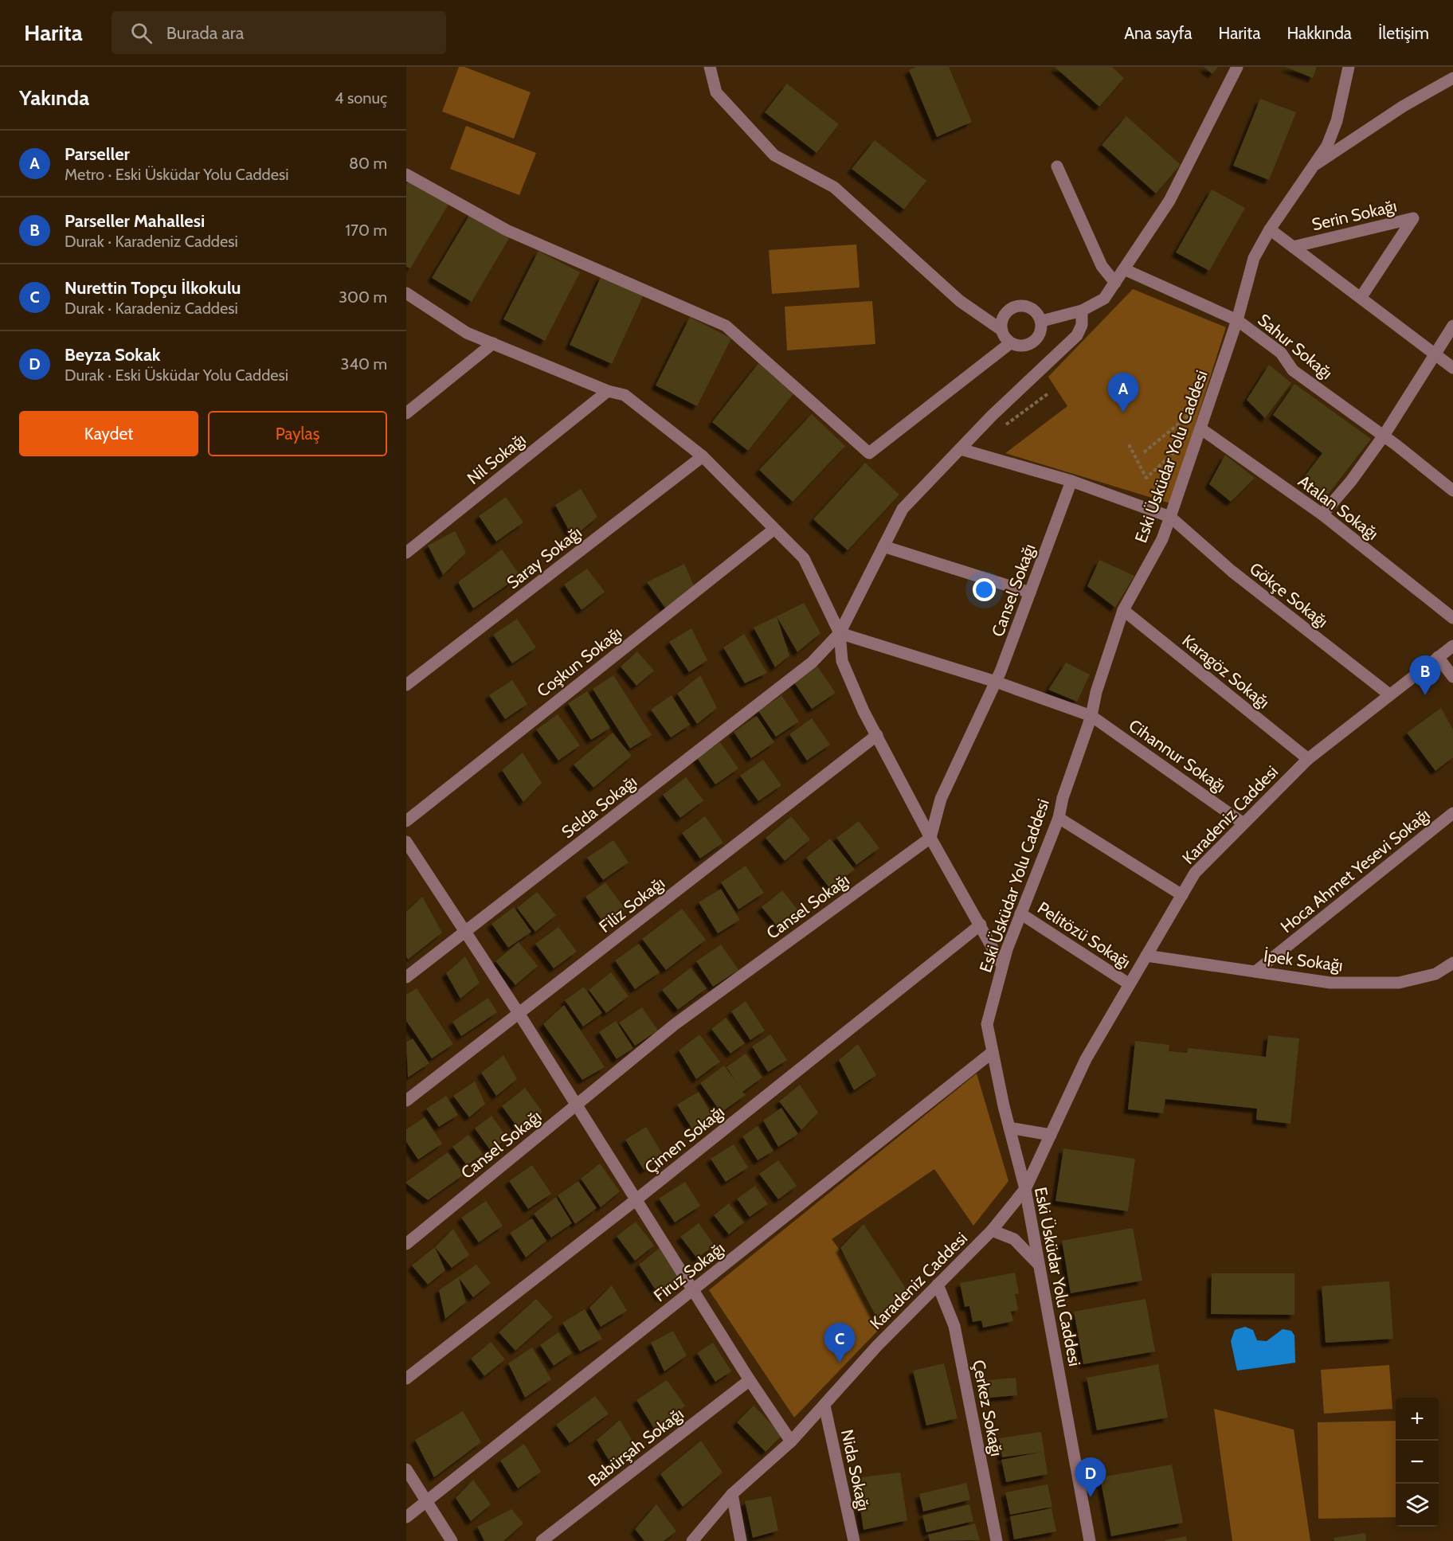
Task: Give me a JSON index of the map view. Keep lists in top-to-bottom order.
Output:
{
  "streets": {
    "street": [
      "Serin Sokağı",
      "Sahur Sokağı",
      "Eski Üsküdar Yolu Caddesi",
      "Nil Sokağı",
      "Atalan Sokağı",
      "Saray Sokağı",
      "Cansel Sokağı",
      "Gökçe Sokağı",
      "Coşkun Sokağı",
      "Karagöz Sokağı",
      "Cihannur Sokağı",
      "Selda Sokağı",
      "Karadeniz Caddesi",
      "Hoca Ahmet Yesevi Sokağı",
      "Filiz Sokağı",
      "Pelitözü Sokağı",
      "İpek Sokağı",
      "Çimen Sokağı",
      "Firuz Sokağı",
      "Çerkez Sokağı",
      "Babürşah Sokağı",
      "Nida Sokağı"
    ]
  },
  "crossings": [
    ["Sahur Sokağı", "Eski Üsküdar Yolu Caddesi"],
    ["Eski Üsküdar Yolu Caddesi", "Atalan Sokağı"],
    ["Eski Üsküdar Yolu Caddesi", "Gökçe Sokağı"],
    ["Eski Üsküdar Yolu Caddesi", "Karagöz Sokağı"],
    ["Eski Üsküdar Yolu Caddesi", "Cihannur Sokağı"],
    ["Eski Üsküdar Yolu Caddesi", "Karadeniz Caddesi"],
    ["Eski Üsküdar Yolu Caddesi", "Pelitözü Sokağı"],
    ["Eski Üsküdar Yolu Caddesi", "Firuz Sokağı"],
    ["Cansel Sokağı", "Cihannur Sokağı"],
    ["Gökçe Sokağı", "Karadeniz Caddesi"],
    ["Karagöz Sokağı", "Karadeniz Caddesi"],
    ["Cihannur Sokağı", "Karadeniz Caddesi"],
    ["Karadeniz Caddesi", "Pelitözü Sokağı"],
    ["Karadeniz Caddesi", "İpek Sokağı"],
    ["Karadeniz Caddesi", "Çerkez Sokağı"],
    ["Karadeniz Caddesi", "Nida Sokağı"],
    ["Hoca Ahmet Yesevi Sokağı", "İpek Sokağı"]
  ],
  "page": {
    "header": "Harita",
    "search": "Burada ara",
    "nav": [
      "Ana sayfa",
      "Harita",
      "Hakkında",
      "İletişim"
    ],
    "heading": ["Yakında", "4 sonuç"],
    "list": [
      {
        "mark": "A",
        "name": "Parseller",
        "note": "Metro · Eski Üsküdar Yolu Caddesi",
        "value": "80 m"
      },
      {
        "mark": "B",
        "name": "Parseller Mahallesi",
        "note": "Durak · Karadeniz Caddesi",
        "value": "170 m"
      },
      {
        "mark": "C",
        "name": "Nurettin Topçu İlkokulu",
        "note": "Durak · Karadeniz Caddesi",
        "value": "300 m"
      },
      {
        "mark": "D",
        "name": "Beyza Sokak",
        "note": "Durak · Eski Üsküdar Yolu Caddesi",
        "value": "340 m"
      }
    ],
    "pins": [
      "A",
      "B",
      "C",
      "D"
    ],
    "buttons": ["Kaydet", "Paylaş"],
    "map_buttons": ["+", "−"]
  }
}
